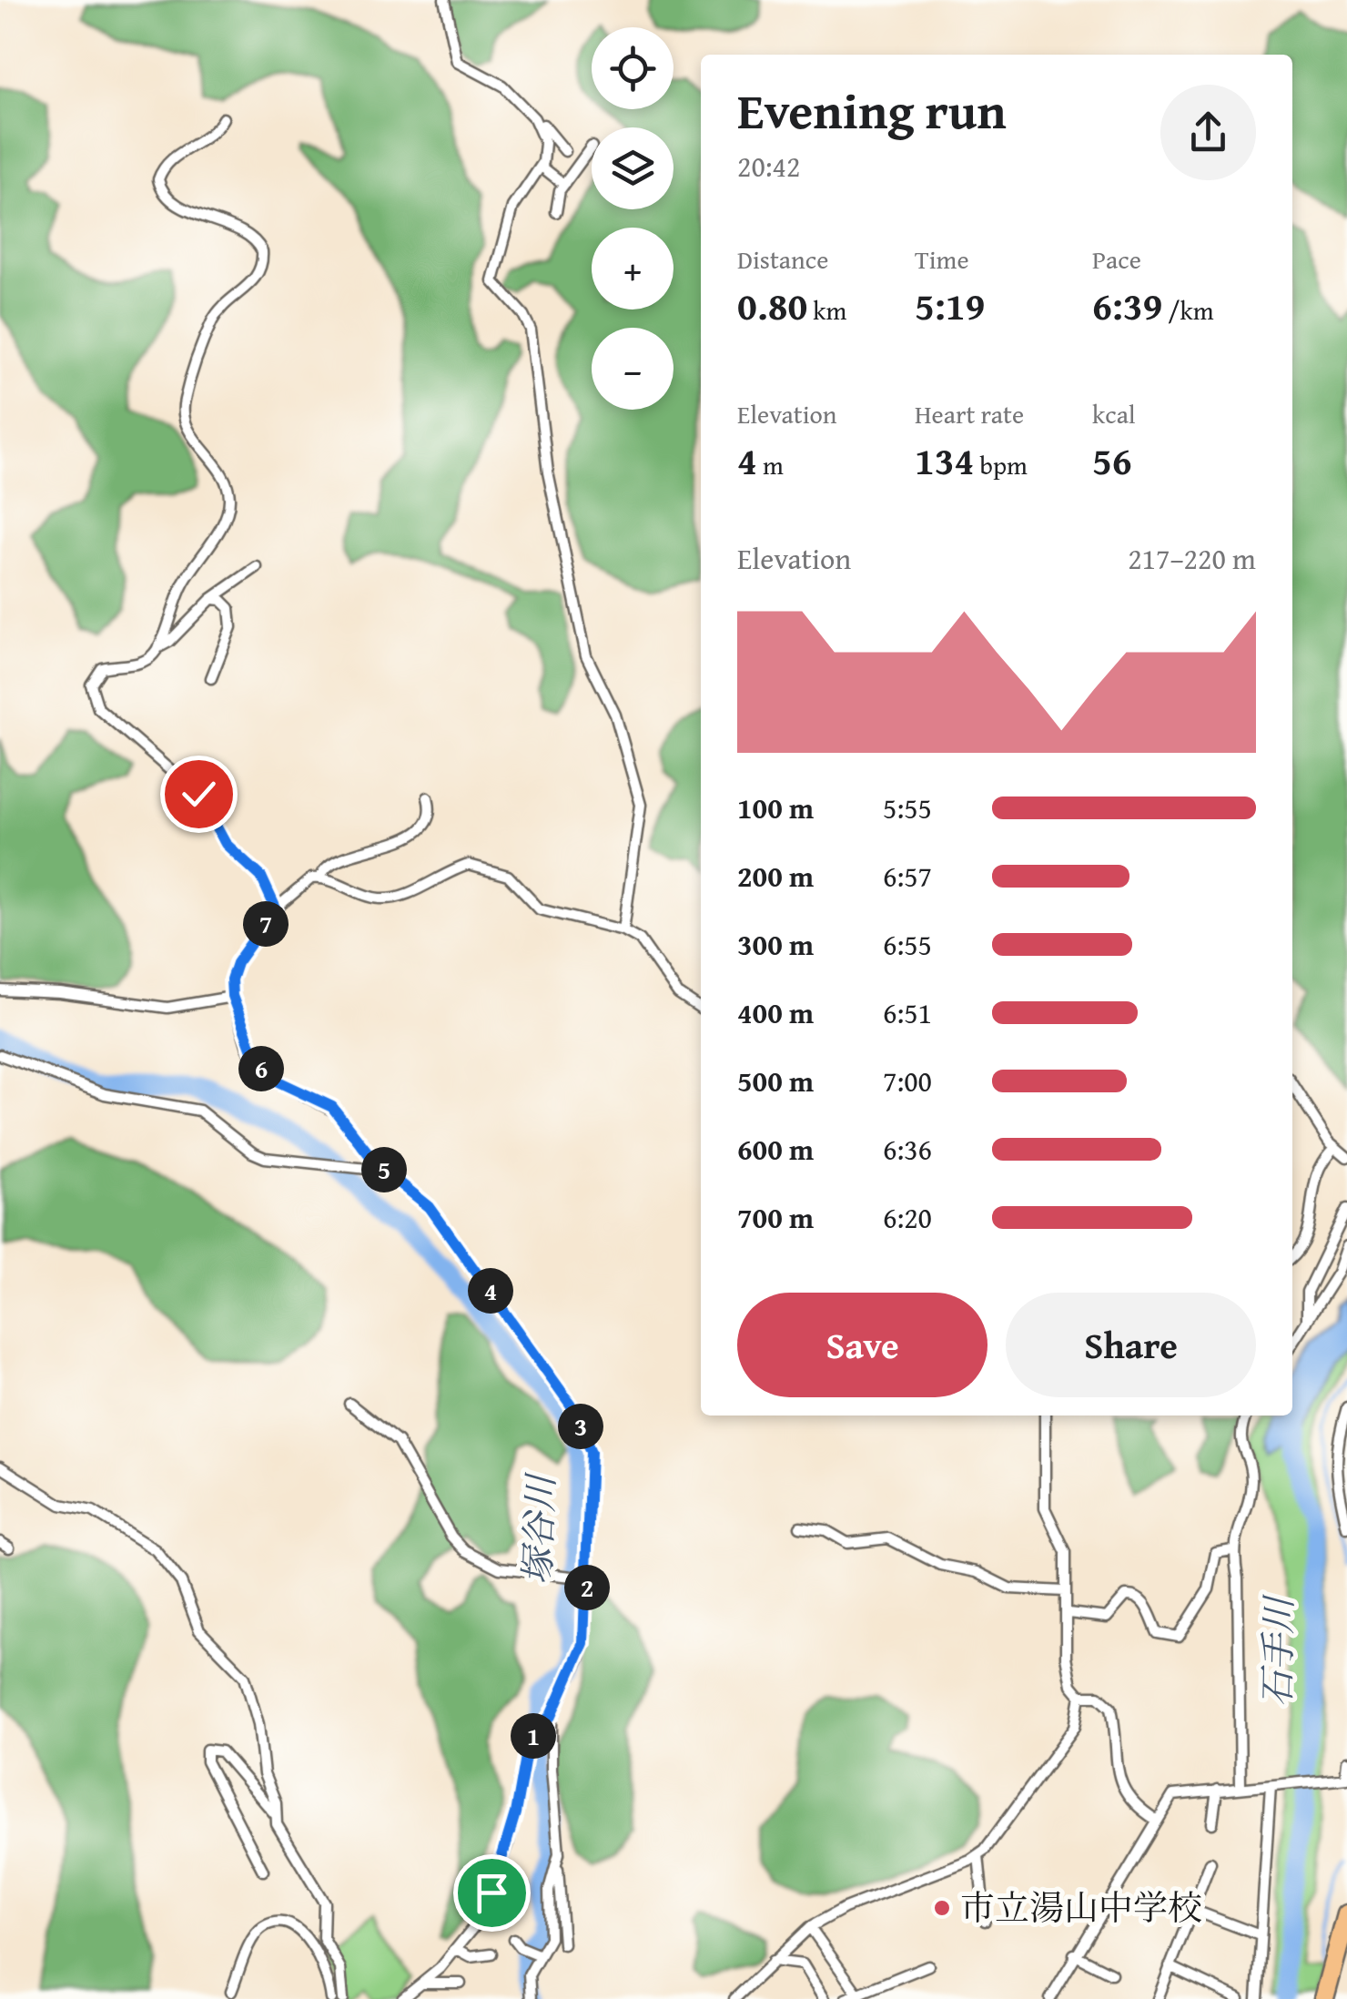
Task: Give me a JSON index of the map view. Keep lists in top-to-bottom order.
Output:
{
  "water": ["塚谷川", "石手川"],
  "places": ["市立湯山中学校"],
  "page": {
    "map_buttons": ["+", "−"],
    "heading": ["Evening run", "20:42"],
    "stats": [
      ["Distance", "0.80 km"],
      ["Time", "5:19"],
      ["Pace", "6:39 /km"],
      ["Elevation", "4 m"],
      ["Heart rate", "134 bpm"],
      ["kcal", "56"]
    ],
    "chart": ["Elevation", "217–220 m"],
    "list": [
      {
        "name": "100 m",
        "note": "5:55"
      },
      {
        "name": "200 m",
        "note": "6:57"
      },
      {
        "name": "300 m",
        "note": "6:55"
      },
      {
        "name": "400 m",
        "note": "6:51"
      },
      {
        "name": "500 m",
        "note": "7:00"
      },
      {
        "name": "600 m",
        "note": "6:36"
      },
      {
        "name": "700 m",
        "note": "6:20"
      }
    ],
    "pins": [
      "7",
      "6",
      "5",
      "4",
      "3",
      "2",
      "1"
    ],
    "buttons": ["Save", "Share"]
  }
}
